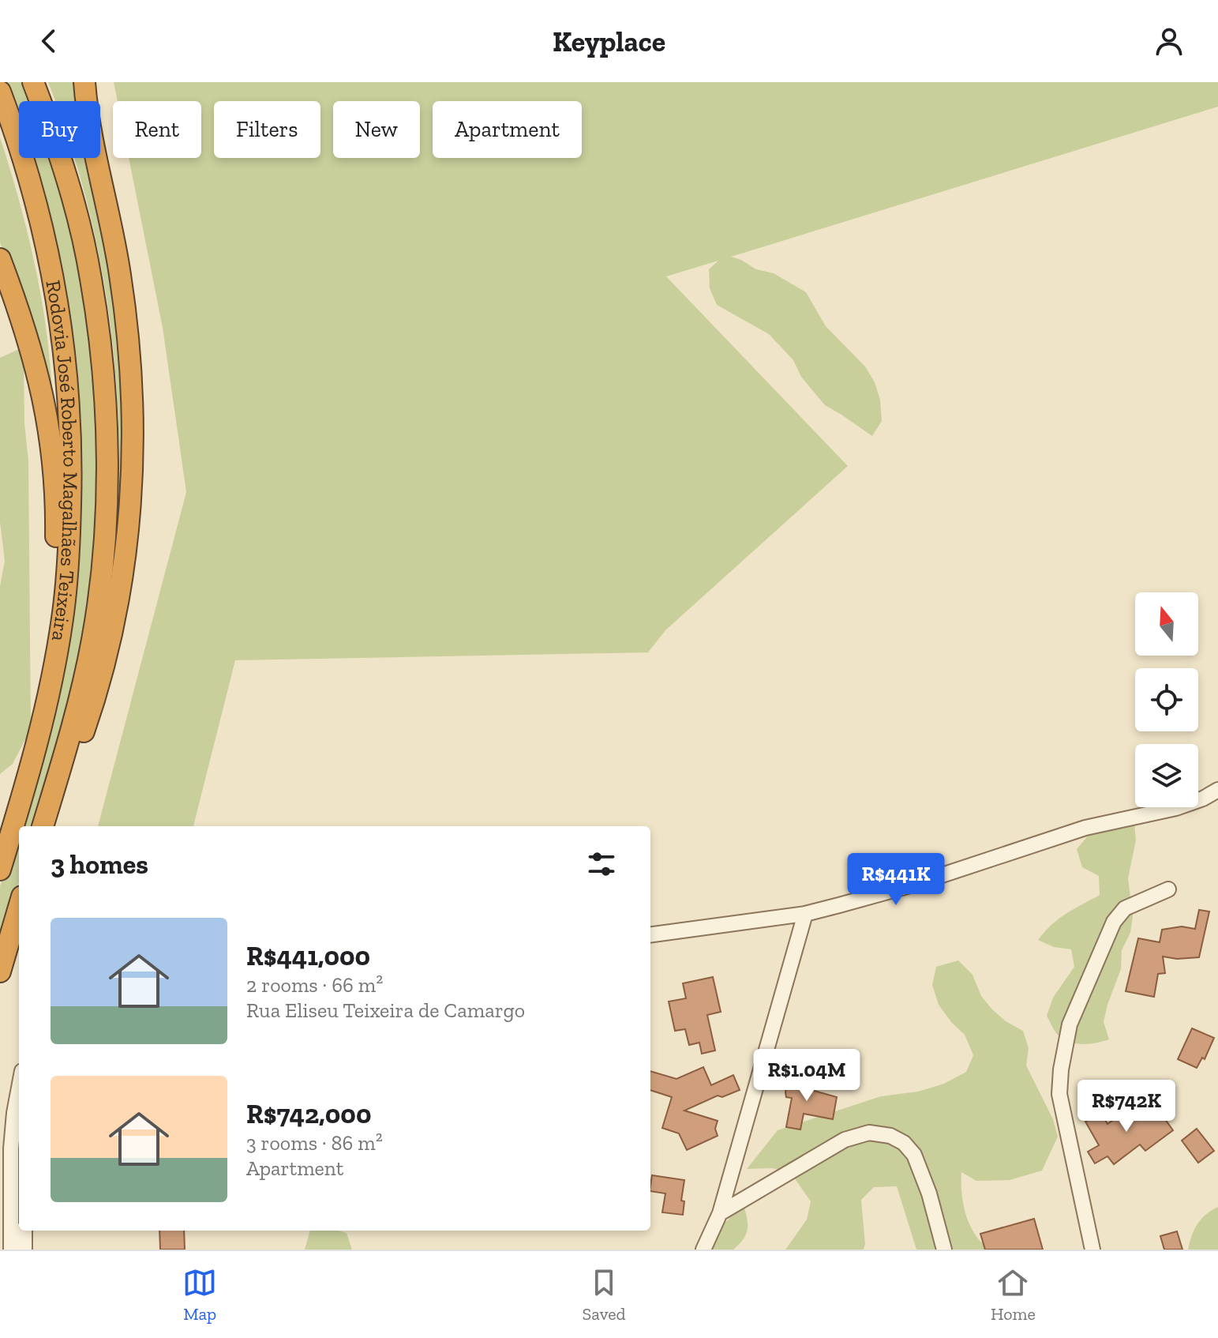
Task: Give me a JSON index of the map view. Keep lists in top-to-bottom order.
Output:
{
  "streets": {
    "highway": ["Rodovia José Roberto Magalhães Teixeira"]
  },
  "north": "top",
  "page": {
    "header": "Keyplace",
    "chip": [
      "Buy",
      "Rent",
      "Filters",
      "New",
      "Apartment"
    ],
    "heading": "3 homes",
    "price": ["R$441K", "R$1.04M", "R$742K"],
    "list": [
      {
        "name": "R$441,000",
        "note": "2 rooms · 66 m² · Rua Eliseu Teixeira de Camargo"
      },
      {
        "name": "R$742,000",
        "note": "3 rooms · 86 m² · Apartment"
      }
    ],
    "tabs": ["Map", "Saved", "Home"]
  }
}
